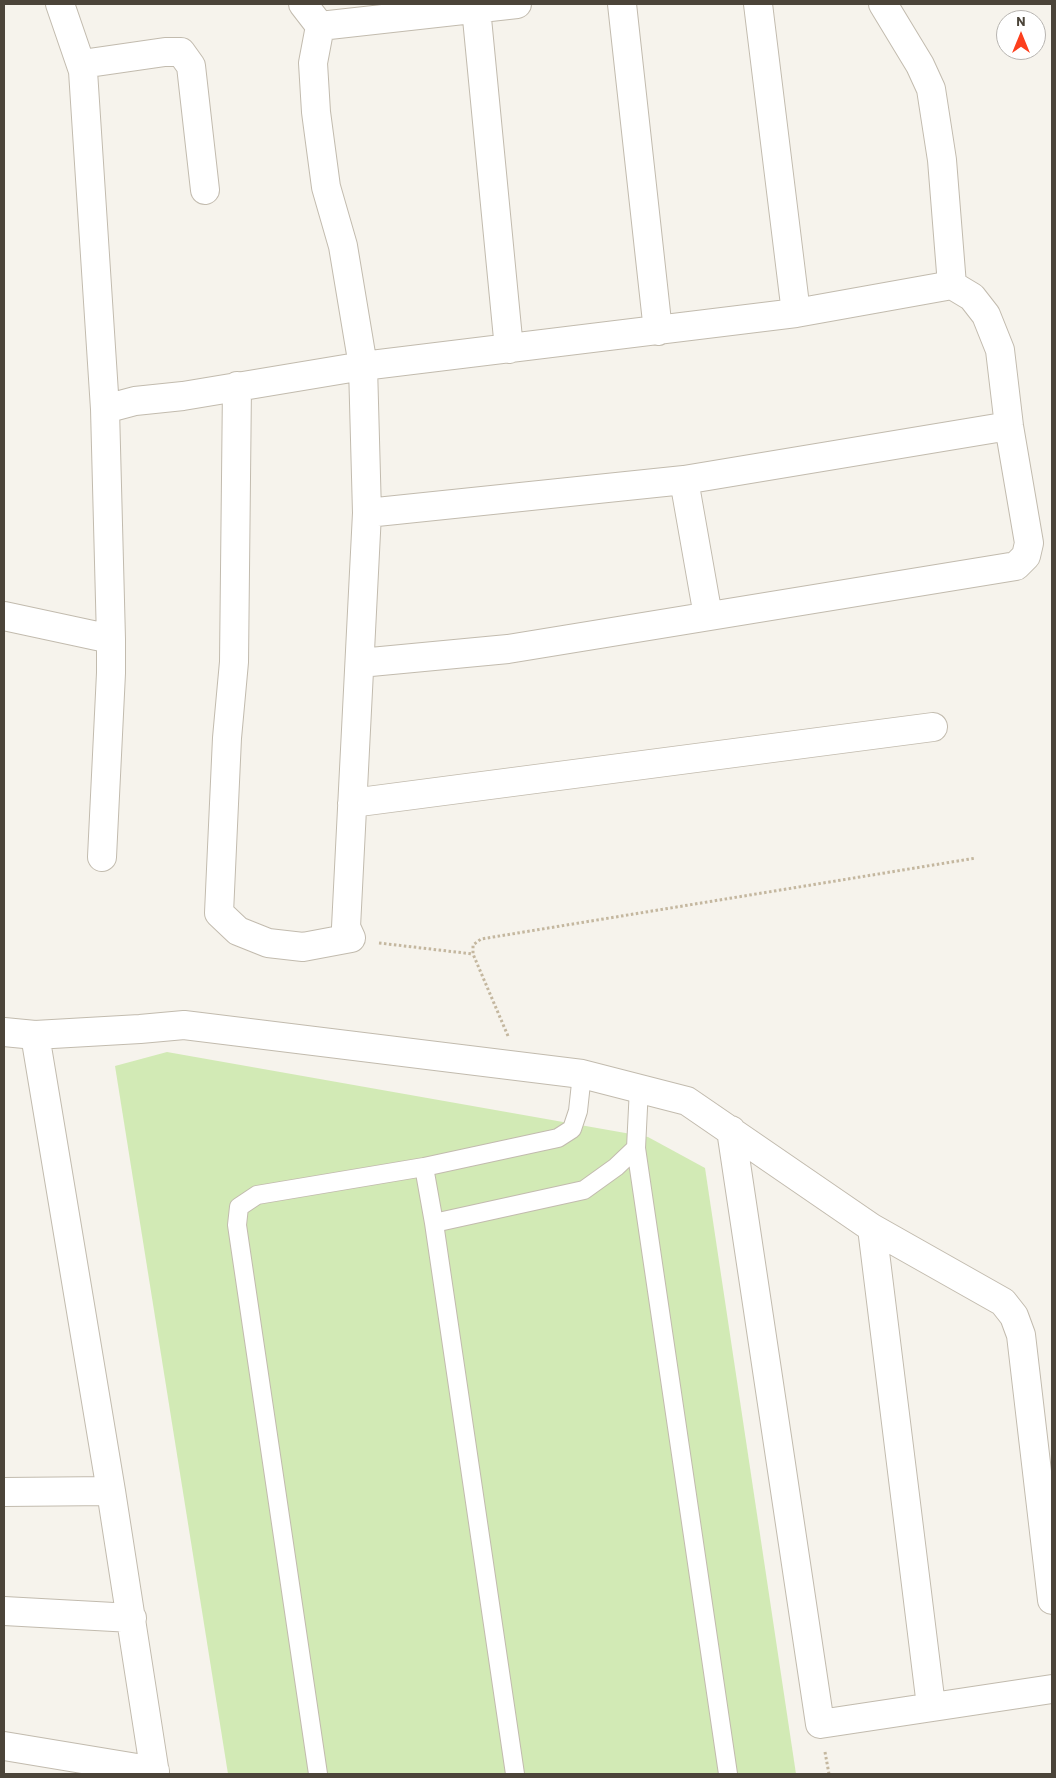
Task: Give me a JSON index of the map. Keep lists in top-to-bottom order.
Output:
{
  "north": "top"
}
